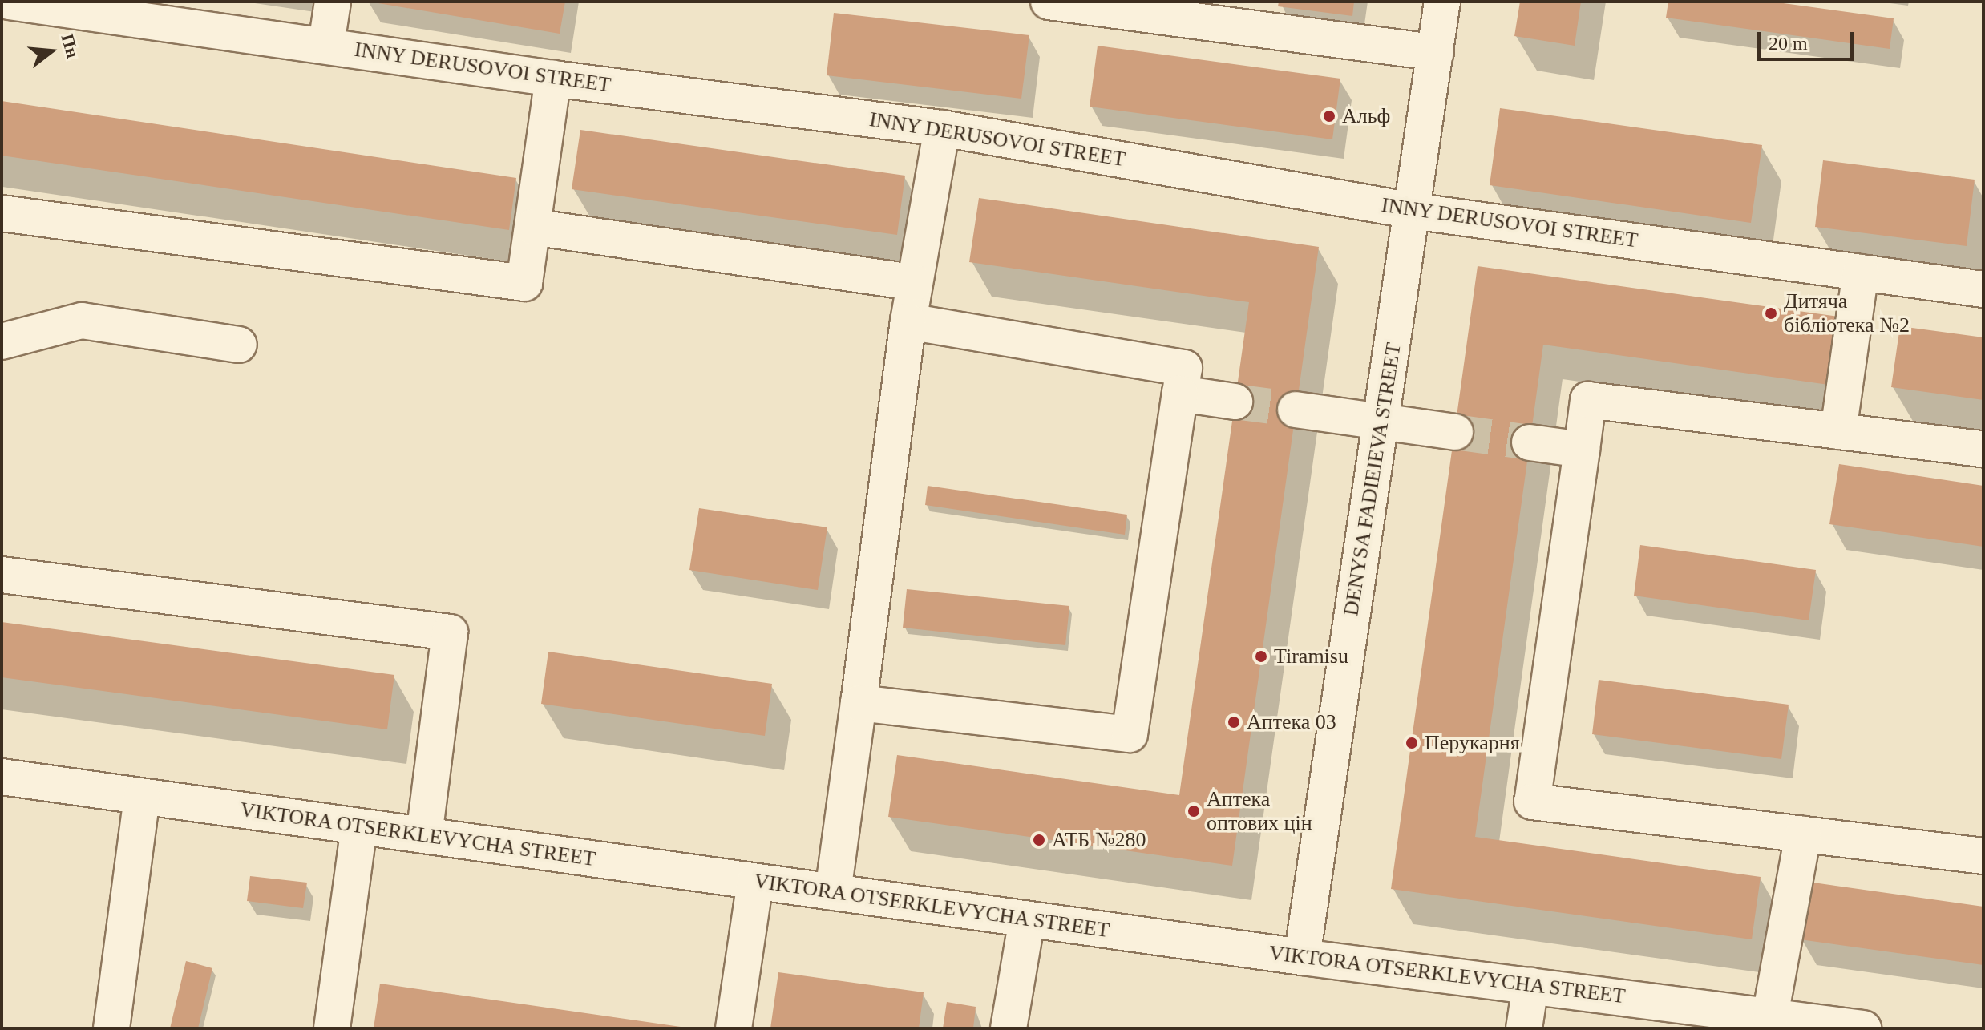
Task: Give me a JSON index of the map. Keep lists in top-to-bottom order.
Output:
{
  "streets": {
    "street": ["INNY DERUSOVOI STREET", "DENYSA FADIEIEVA STREET", "VIKTORA OTSERKLEVYCHA STREET"]
  },
  "crossings": [
    ["INNY DERUSOVOI STREET", "DENYSA FADIEIEVA STREET"],
    ["DENYSA FADIEIEVA STREET", "VIKTORA OTSERKLEVYCHA STREET"]
  ],
  "places": [
    "Альф",
    "Дитяча бібліотека №2",
    "Tiramisu",
    "Аптека 03",
    "Перукарня",
    "Аптека оптових цін",
    "АТБ №280"
  ],
  "scale_bar": "20 m",
  "north": "right"
}
